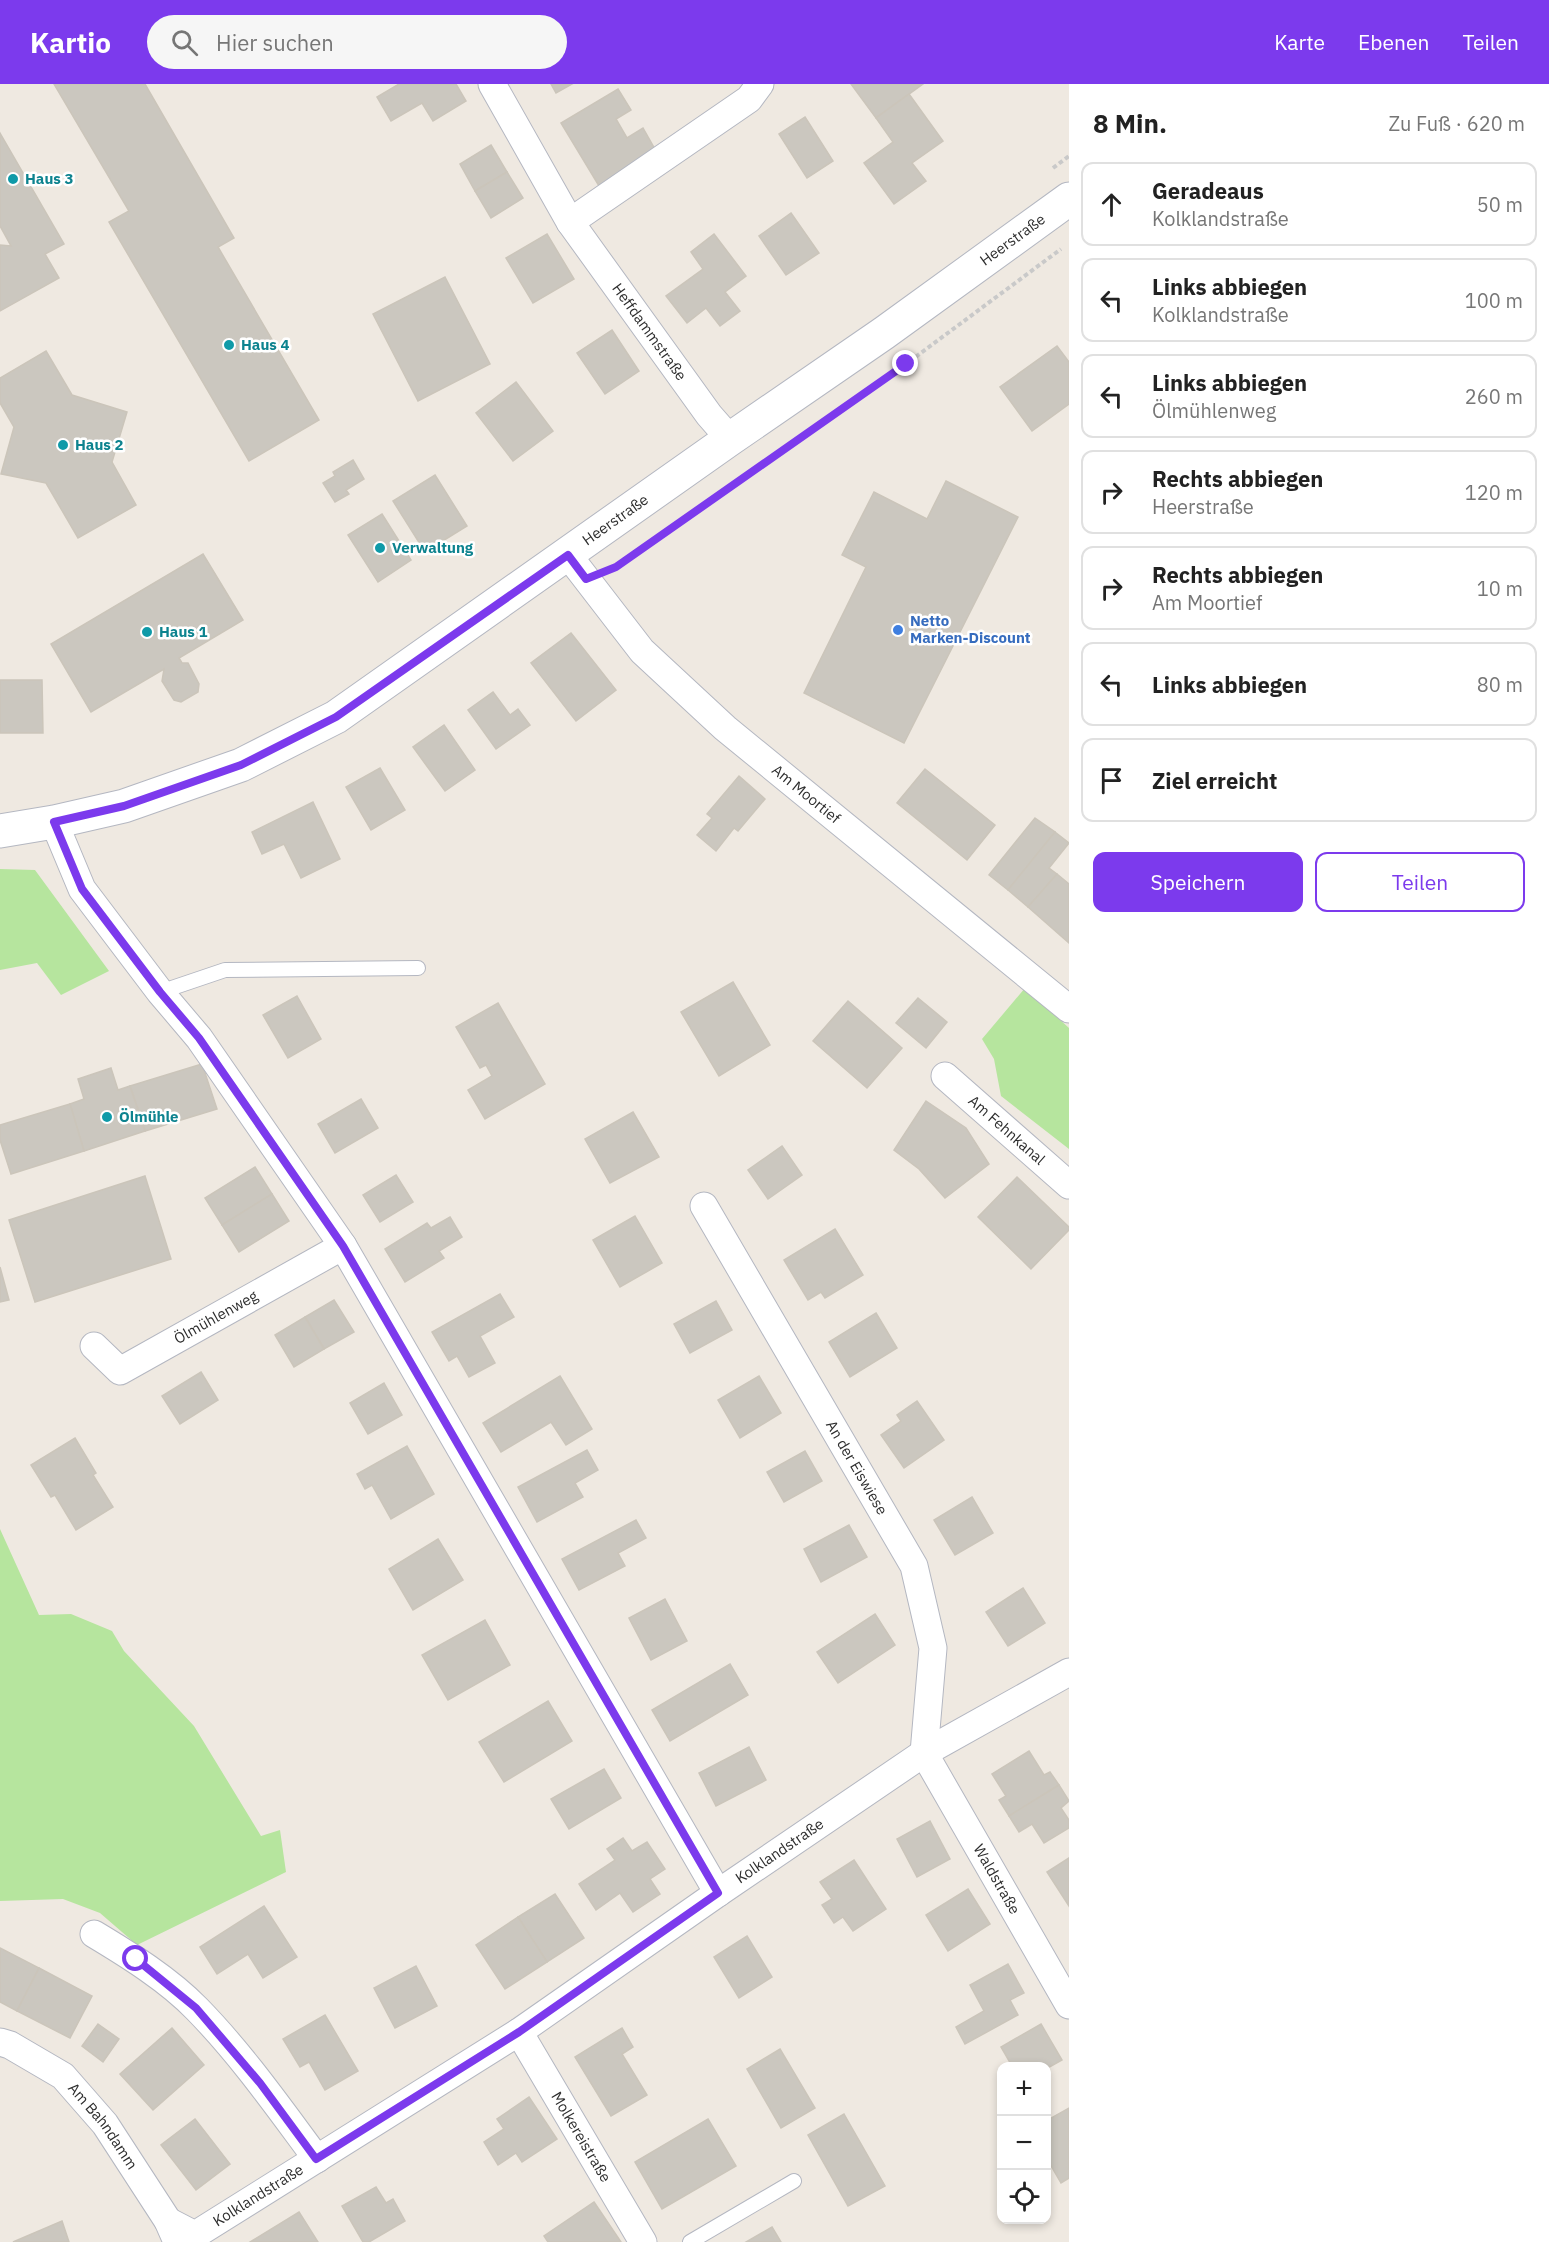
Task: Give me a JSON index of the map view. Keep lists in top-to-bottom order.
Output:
{
  "streets": {
    "street": [
      "Heerstraße",
      "Heffdammstraße",
      "Am Moortief",
      "Am Fehnkanal",
      "Ölmühlenweg",
      "An der Eiswiese",
      "Kolklandstraße",
      "Waldstraße",
      "Am Bahndamm",
      "Molkereistraße"
    ]
  },
  "crossings": [
    ["Heerstraße", "Heffdammstraße"],
    ["Heerstraße", "Am Moortief"],
    ["An der Eiswiese", "Kolklandstraße"],
    ["An der Eiswiese", "Waldstraße"],
    ["Kolklandstraße", "Waldstraße"],
    ["Kolklandstraße", "Am Bahndamm"],
    ["Kolklandstraße", "Molkereistraße"]
  ],
  "places": [
    "Haus 3",
    "Haus 4",
    "Haus 2",
    "Verwaltung",
    "Netto Marken-Discount",
    "Haus 1",
    "Ölmühle"
  ],
  "page": {
    "header": "Kartio",
    "search": "Hier suchen",
    "nav": ["Karte", "Ebenen", "Teilen"],
    "heading": ["8 Min.", "Zu Fuß · 620 m"],
    "list": [
      ["Geradeaus", "Kolklandstraße", "50 m"],
      ["Links abbiegen", "Kolklandstraße", "100 m"],
      ["Links abbiegen", "Ölmühlenweg", "260 m"],
      ["Rechts abbiegen", "Heerstraße", "120 m"],
      ["Rechts abbiegen", "Am Moortief", "10 m"],
      ["Links abbiegen", "80 m"],
      "Ziel erreicht"
    ],
    "buttons": ["Speichern", "Teilen"],
    "map_buttons": ["+", "−"]
  }
}
